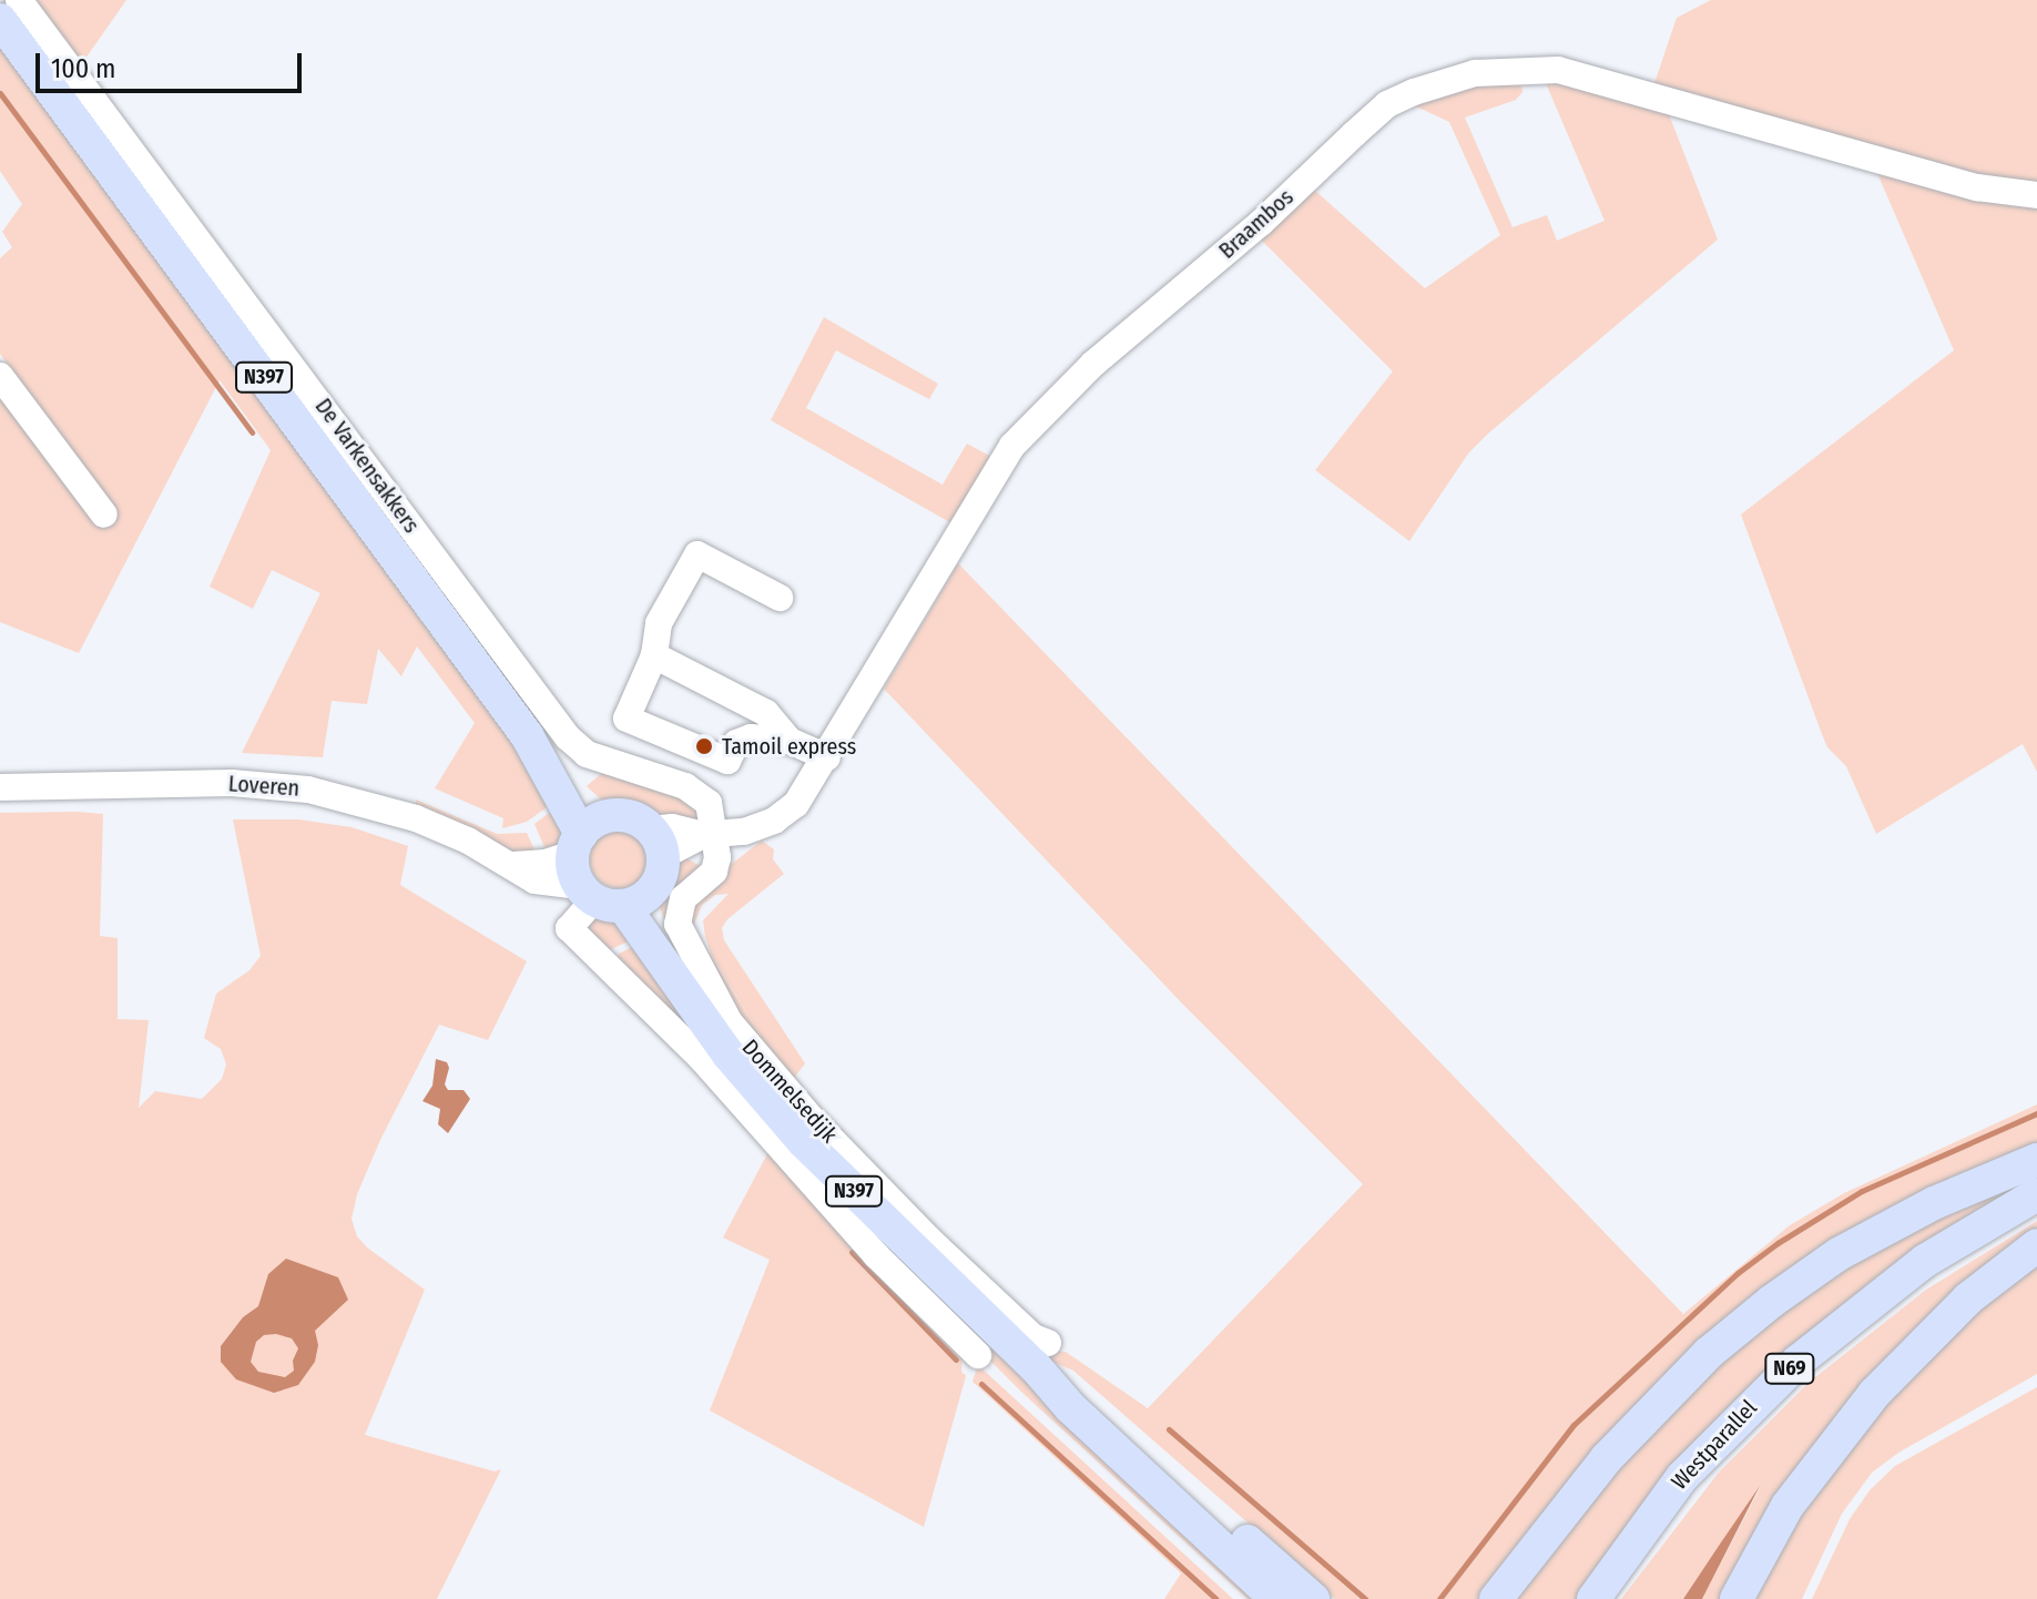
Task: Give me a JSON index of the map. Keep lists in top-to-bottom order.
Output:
{
  "streets": {
    "main road": [
      "N397",
      "Dommelsedijk",
      "N69",
      "Westparallel"
    ],
    "street": ["Braambos", "De Varkensakkers", "Loveren"]
  },
  "crossings": [
    ["Braambos", "De Varkensakkers"],
    ["Braambos", "Dommelsedijk"],
    ["N397", "Loveren"],
    ["N397", "Dommelsedijk"],
    ["De Varkensakkers", "Dommelsedijk"],
    ["Loveren", "Dommelsedijk"]
  ],
  "places": ["Tamoil express"],
  "scale_bar": "100 m"
}
